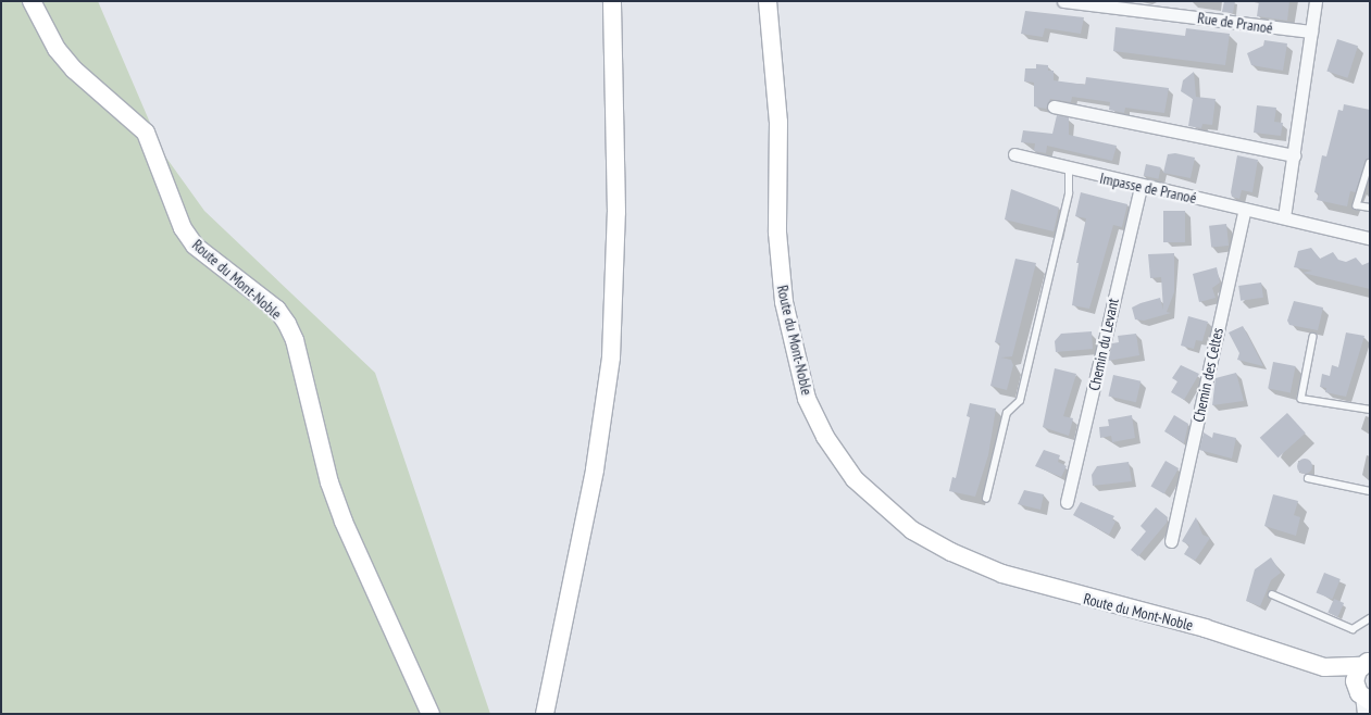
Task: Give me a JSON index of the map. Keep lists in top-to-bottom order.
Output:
{
  "streets": {
    "street": [
      "Rue de Pranoé",
      "Impasse de Pranoé",
      "Route du Mont-Noble",
      "Chemin du Levant",
      "Chemin des Celtes"
    ]
  },
  "crossings": [
    ["Impasse de Pranoé", "Chemin du Levant"],
    ["Impasse de Pranoé", "Chemin des Celtes"]
  ]
}
